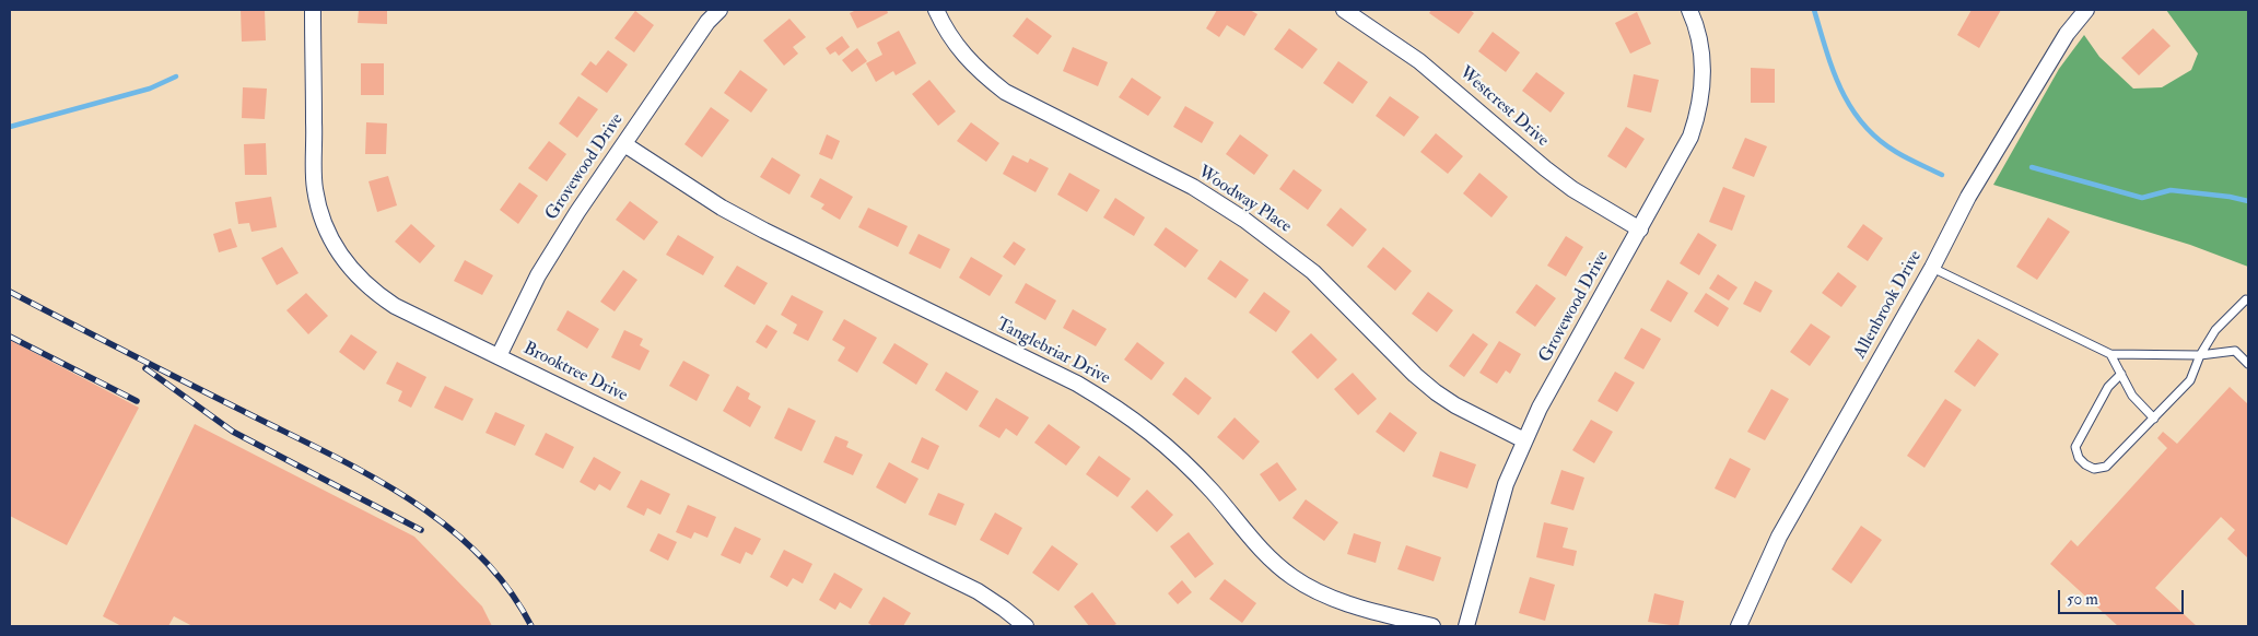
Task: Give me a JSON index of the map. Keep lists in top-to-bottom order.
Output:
{
  "streets": {
    "street": [
      "Westcrest Drive",
      "Grovewood Drive",
      "Woodway Place",
      "Allenbrook Drive",
      "Tanglebriar Drive",
      "Brooktree Drive"
    ]
  },
  "crossings": [
    ["Westcrest Drive", "Grovewood Drive"],
    ["Grovewood Drive", "Woodway Place"],
    ["Grovewood Drive", "Tanglebriar Drive"],
    ["Grovewood Drive", "Brooktree Drive"]
  ],
  "scale_bar": "50 m"
}
